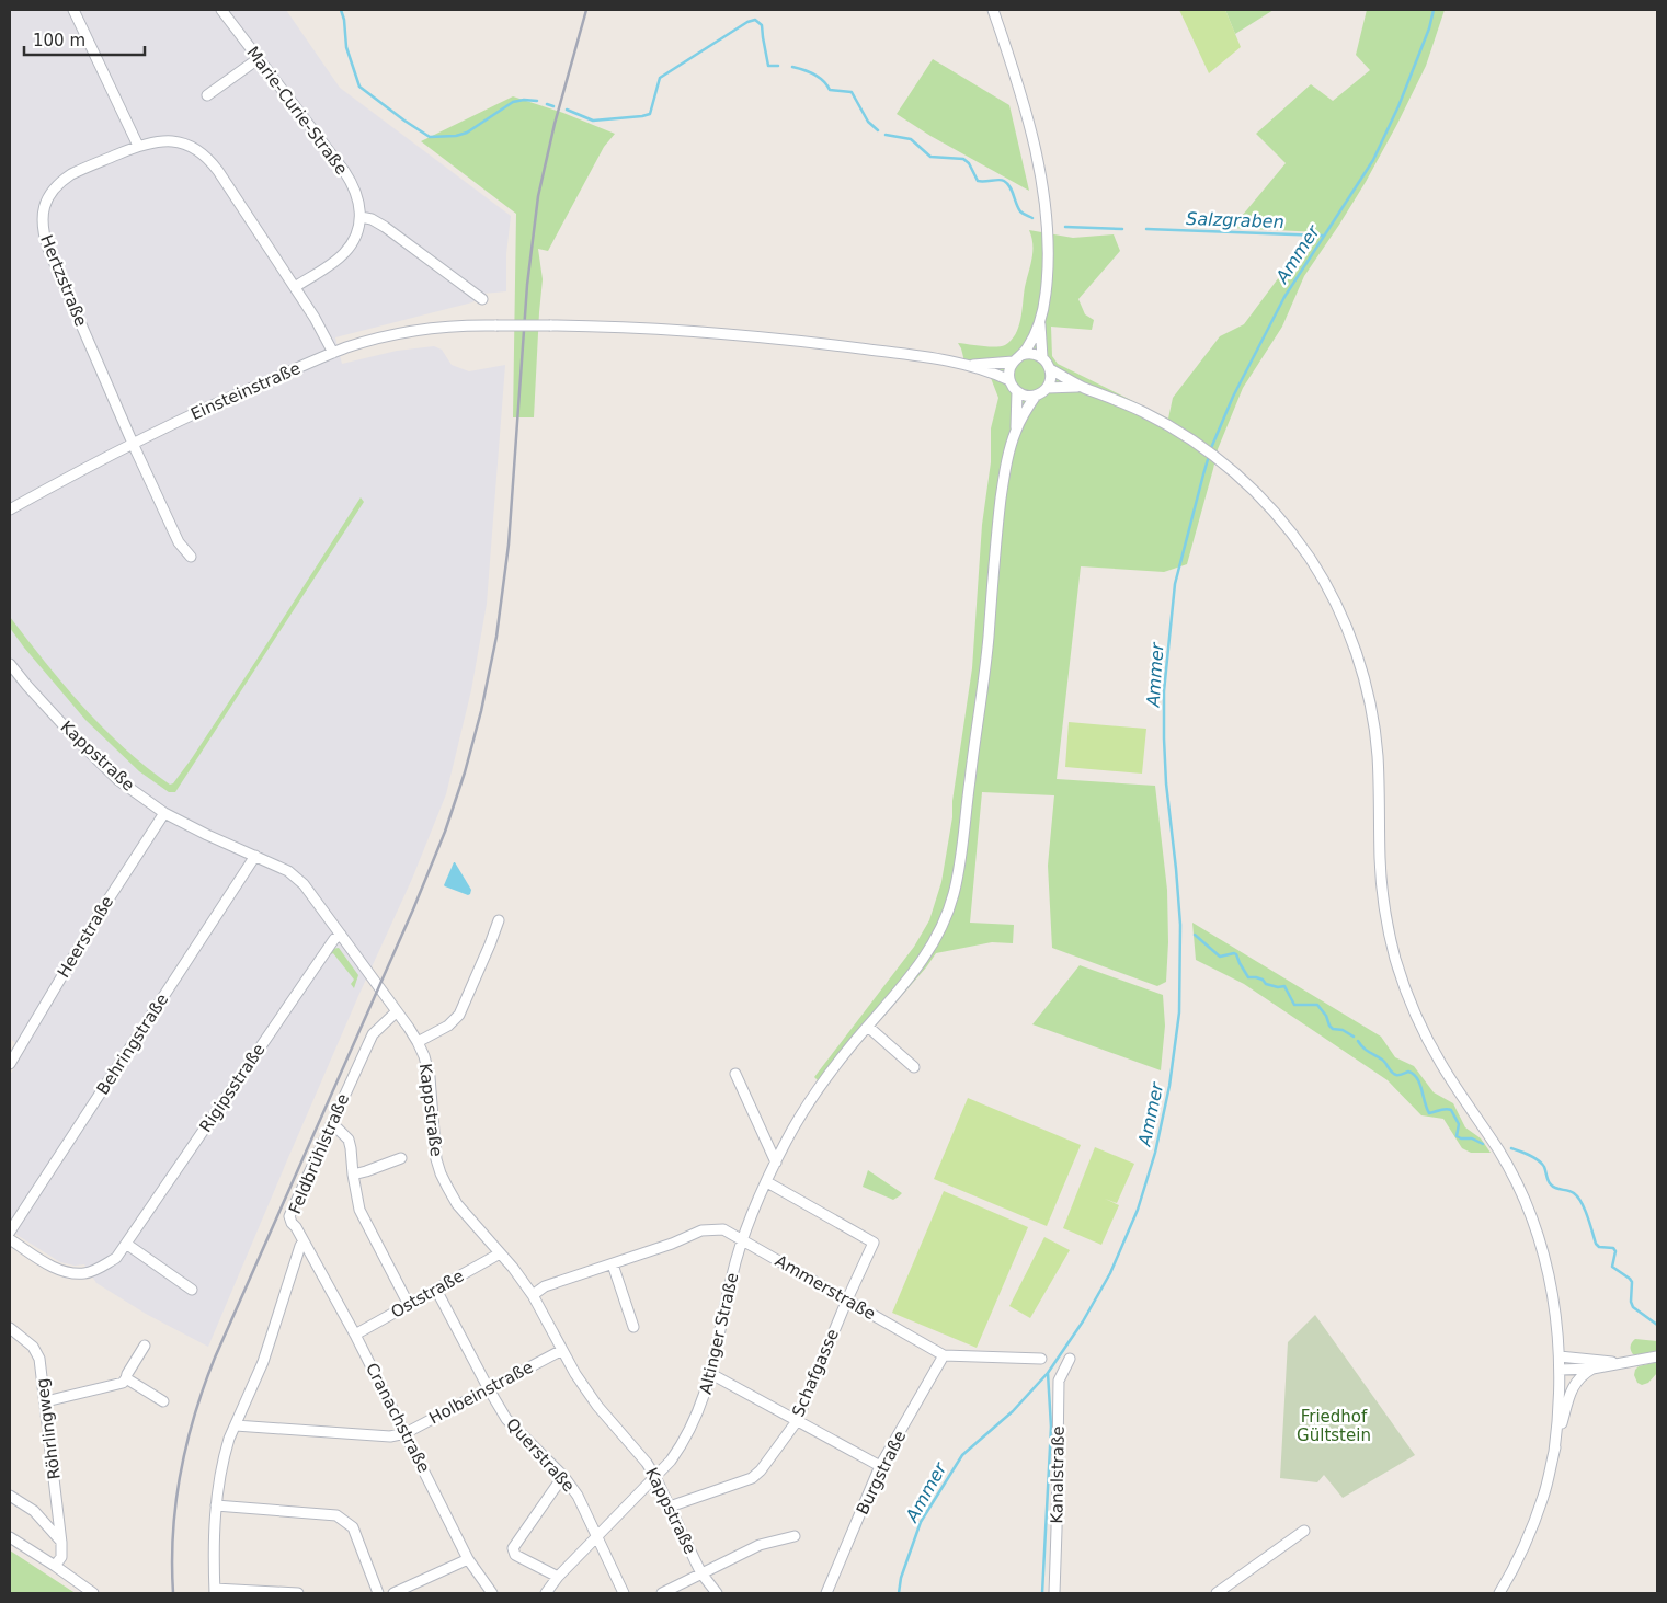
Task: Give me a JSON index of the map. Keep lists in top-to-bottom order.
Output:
{
  "streets": {
    "street": [
      "Marie-Curie-Straße",
      "Hertzstraße",
      "Einsteinstraße",
      "Kappstraße",
      "Heerstraße",
      "Behringstraße",
      "Rigipsstraße",
      "Feldbrühlstraße",
      "Ammerstraße",
      "Oststraße",
      "Altinger Straße",
      "Schafgasse",
      "Holbeinstraße",
      "Cranachstraße",
      "Röhrlingweg",
      "Querstraße",
      "Burgstraße",
      "Kanalstraße"
    ]
  },
  "crossings": [
    ["Hertzstraße", "Einsteinstraße"],
    ["Kappstraße", "Heerstraße"],
    ["Kappstraße", "Behringstraße"],
    ["Kappstraße", "Rigipsstraße"],
    ["Kappstraße", "Feldbrühlstraße"],
    ["Kappstraße", "Ammerstraße"],
    ["Kappstraße", "Oststraße"],
    ["Kappstraße", "Altinger Straße"],
    ["Kappstraße", "Schafgasse"],
    ["Kappstraße", "Holbeinstraße"],
    ["Feldbrühlstraße", "Cranachstraße"],
    ["Ammerstraße", "Altinger Straße"],
    ["Ammerstraße", "Schafgasse"],
    ["Ammerstraße", "Burgstraße"],
    ["Oststraße", "Cranachstraße"],
    ["Oststraße", "Querstraße"],
    ["Altinger Straße", "Schafgasse"],
    ["Altinger Straße", "Querstraße"],
    ["Holbeinstraße", "Cranachstraße"],
    ["Holbeinstraße", "Querstraße"]
  ],
  "water": ["Salzgraben", "Ammer"],
  "parks": ["Friedhof Gültstein"],
  "scale_bar": "100 m"
}
